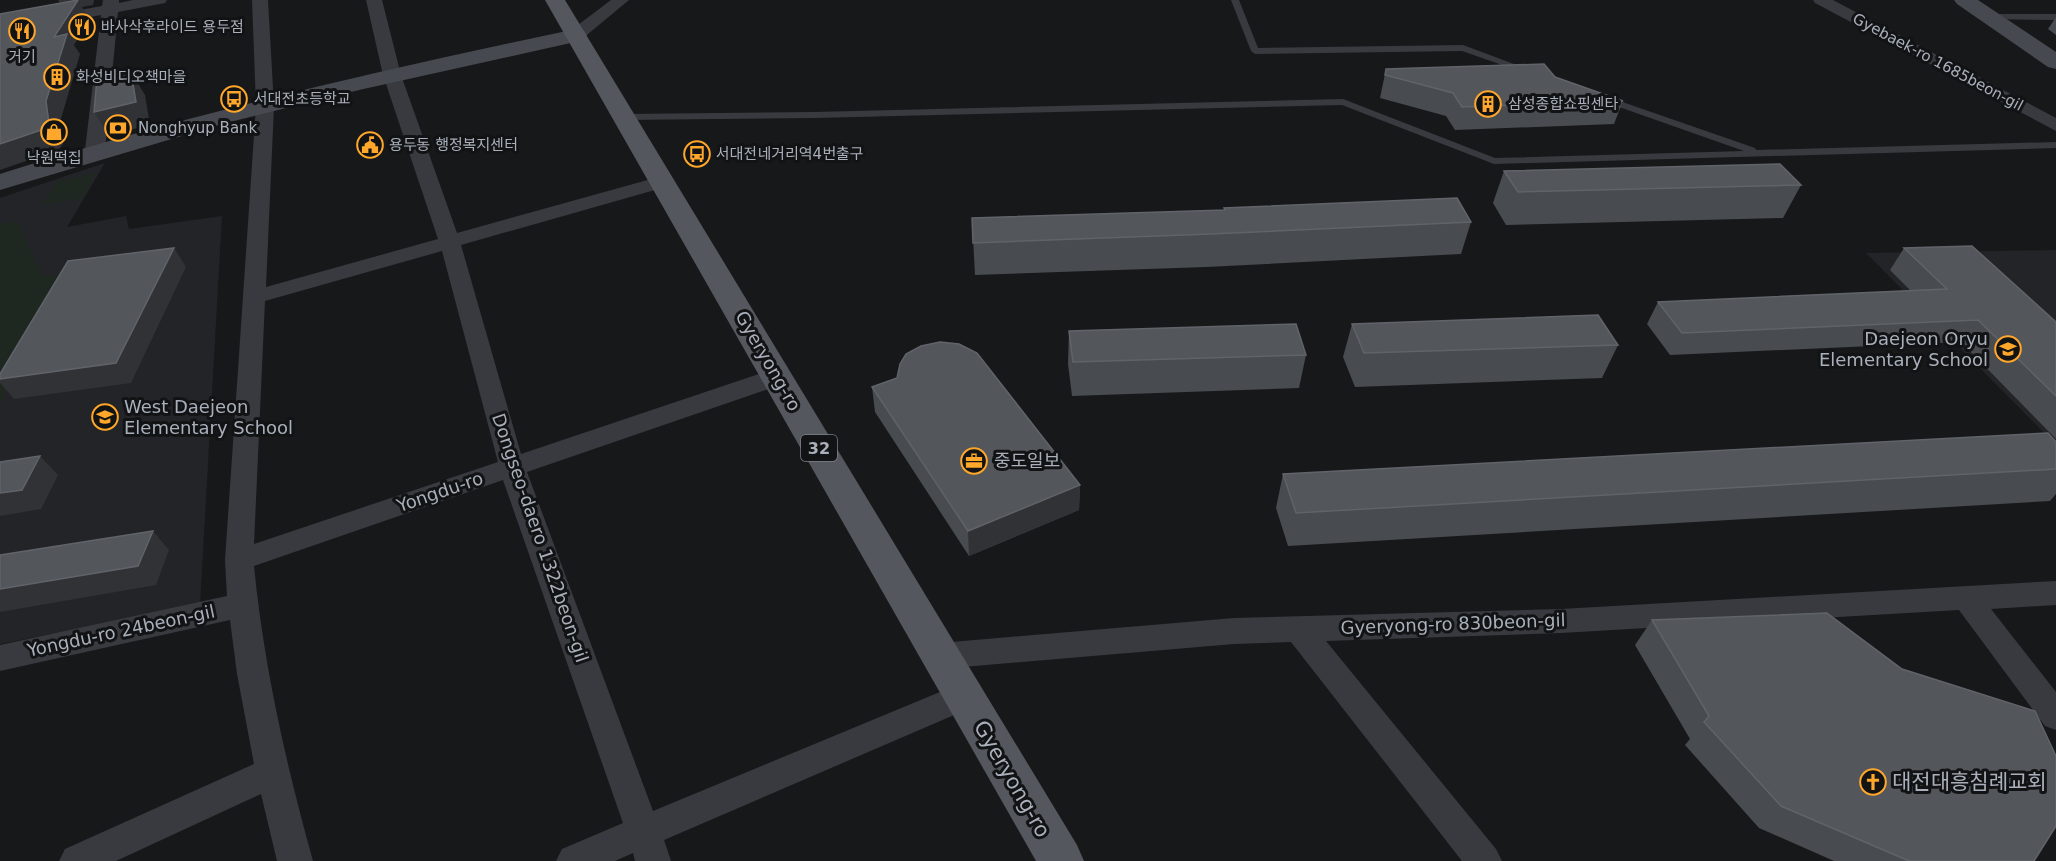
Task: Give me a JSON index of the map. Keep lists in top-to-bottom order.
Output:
{
  "streets": {
    "main road": ["Gyeryong-ro", "32"],
    "street": [
      "Gyebaek-ro 1685beon-gil",
      "Yongdu-ro",
      "Dongseo-daero 1322beon-gil",
      "Gyeryong-ro 830beon-gil",
      "Yongdu-ro 24beon-gil"
    ]
  },
  "crossings": [
    ["Gyeryong-ro", "Yongdu-ro"],
    ["Gyeryong-ro", "Gyeryong-ro 830beon-gil"],
    ["Yongdu-ro", "Dongseo-daero 1322beon-gil"]
  ],
  "places": {
    "restaurant": ["바사삭후라이드 용두점", "거기"],
    "building": ["화성비디오책마을", "삼성종합쇼핑센타"],
    "bus stop": ["서대전초등학교", "서대전네거리역4번출구"],
    "bank": ["Nonghyup Bank"],
    "shop": ["낙원떡집"],
    "public building": ["용두동 행정복지센터"],
    "school or university": ["Daejeon Oryu Elementary School", "West Daejeon Elementary School"],
    "office": ["중도일보"],
    "church": ["대전대흥침례교회"]
  }
}
